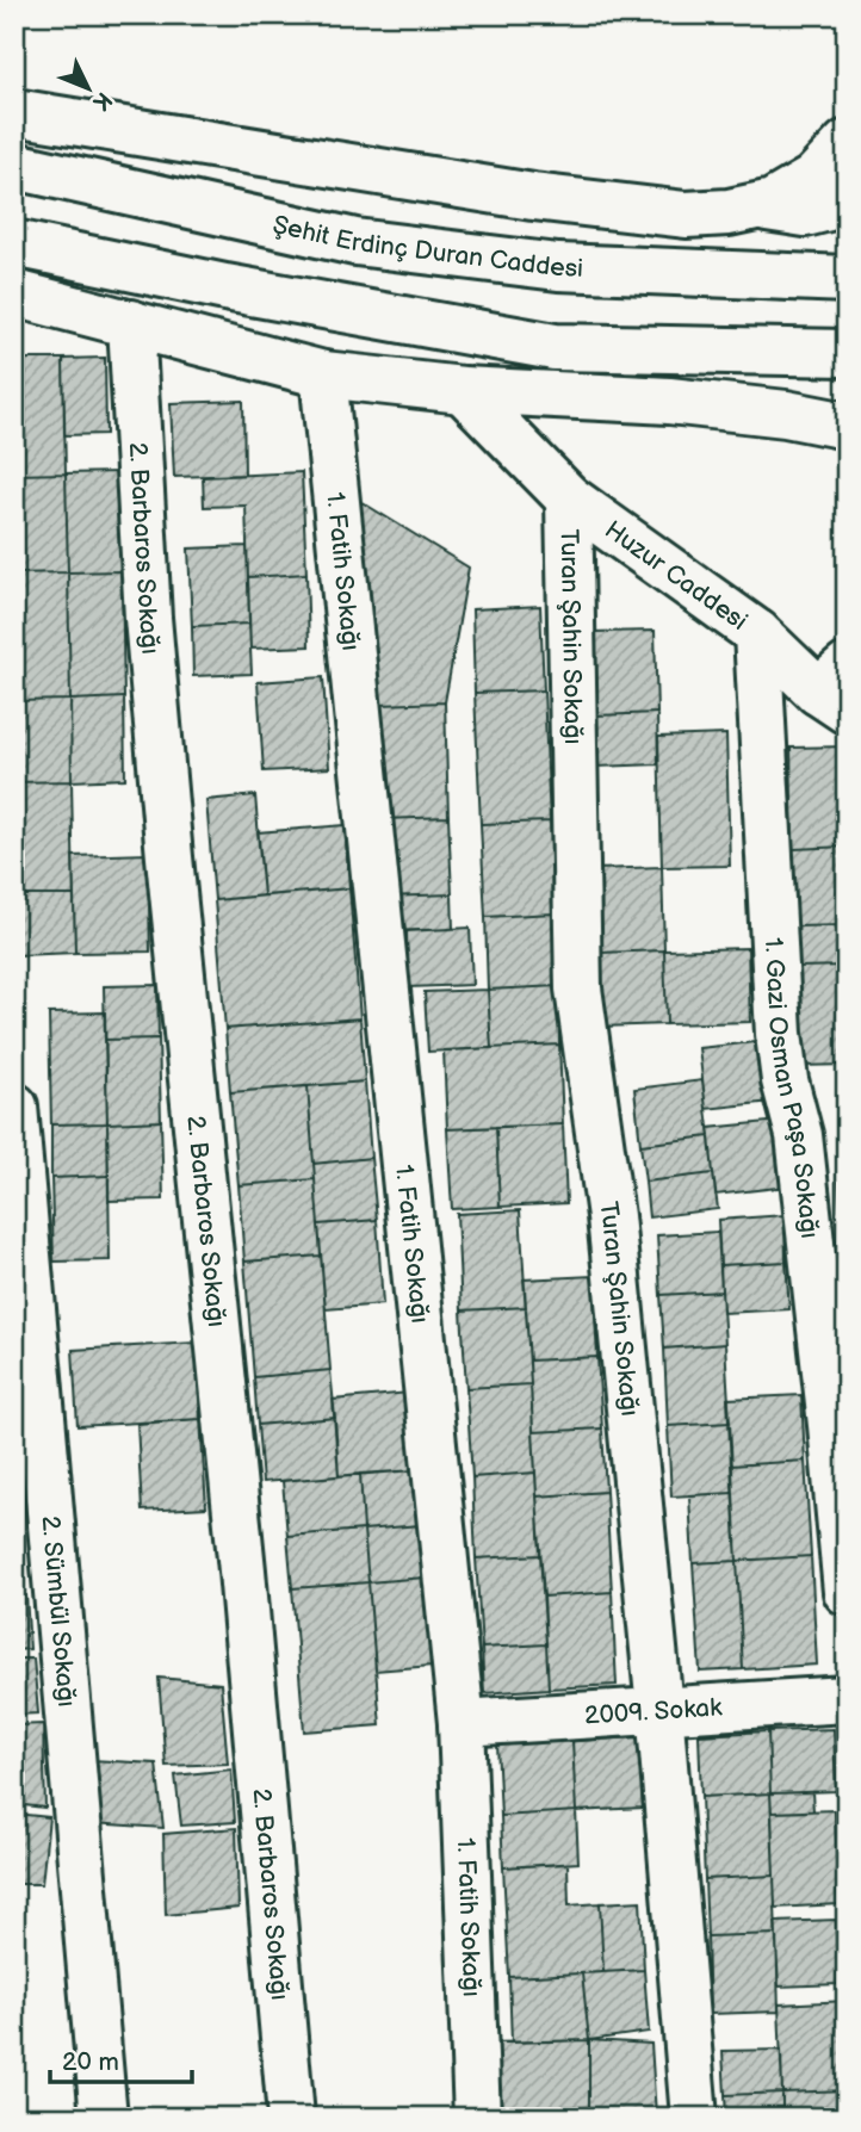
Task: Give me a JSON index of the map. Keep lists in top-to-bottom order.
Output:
{
  "streets": {
    "street": [
      "Şehit Erdinç Duran Caddesi",
      "2. Barbaros Sokağı",
      "1. Fatih Sokağı",
      "Huzur Caddesi",
      "Turan Şahin Sokağı",
      "1. Gazi Osman Paşa Sokağı",
      "2. Sümbül Sokağı",
      "2009. Sokak"
    ]
  },
  "crossings": [
    ["1. Fatih Sokağı", "2009. Sokak"],
    ["Huzur Caddesi", "Turan Şahin Sokağı"],
    ["Huzur Caddesi", "1. Gazi Osman Paşa Sokağı"],
    ["Turan Şahin Sokağı", "2009. Sokak"]
  ],
  "scale_bar": "20 m",
  "north": "bottom right"
}
